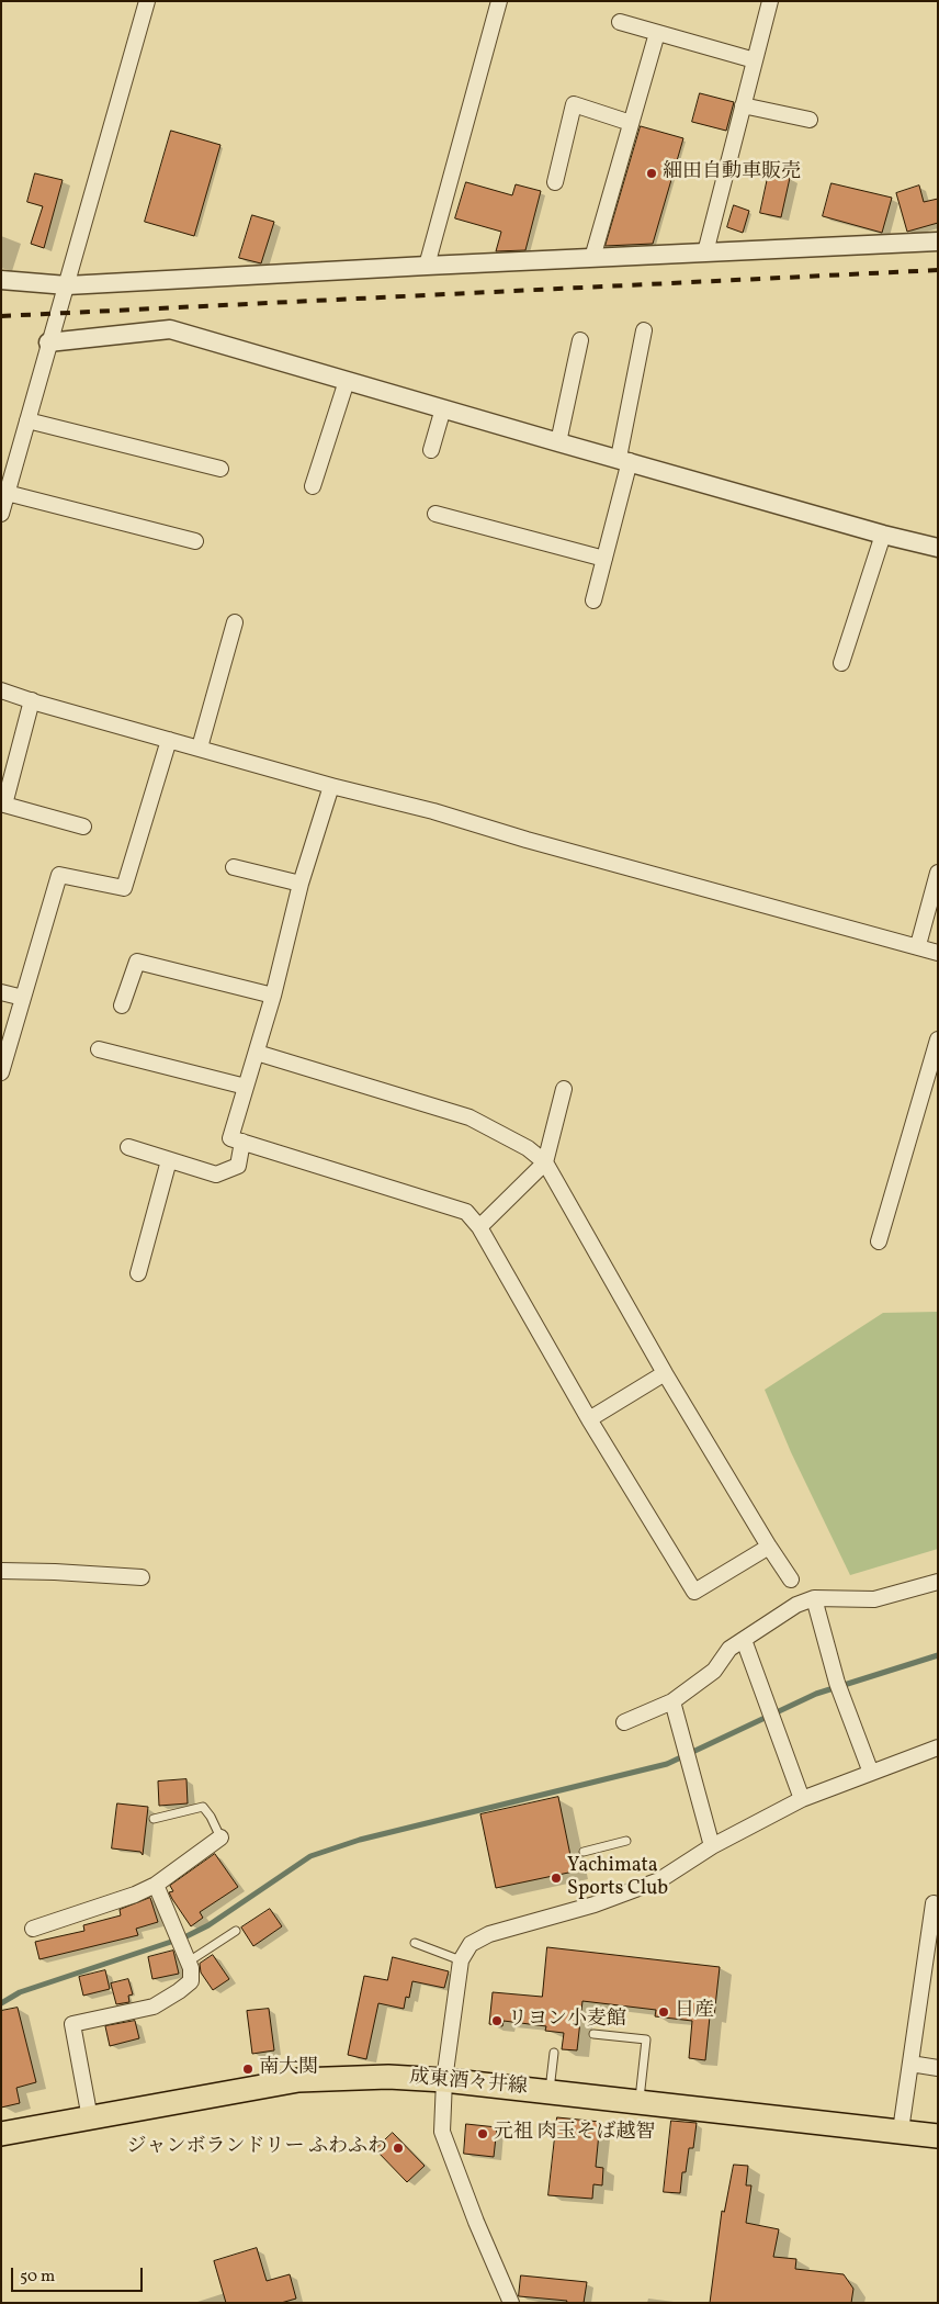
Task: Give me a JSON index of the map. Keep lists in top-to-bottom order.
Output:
{
  "streets": {
    "main road": ["成東酒々井線"]
  },
  "places": [
    "細田自動車販売",
    "Yachimata Sports Club",
    "日産",
    "リヨン小麦館",
    "南大関",
    "元祖 肉玉そば越智",
    "ジャンボランドリー ふわふわ"
  ],
  "scale_bar": "50 m"
}
